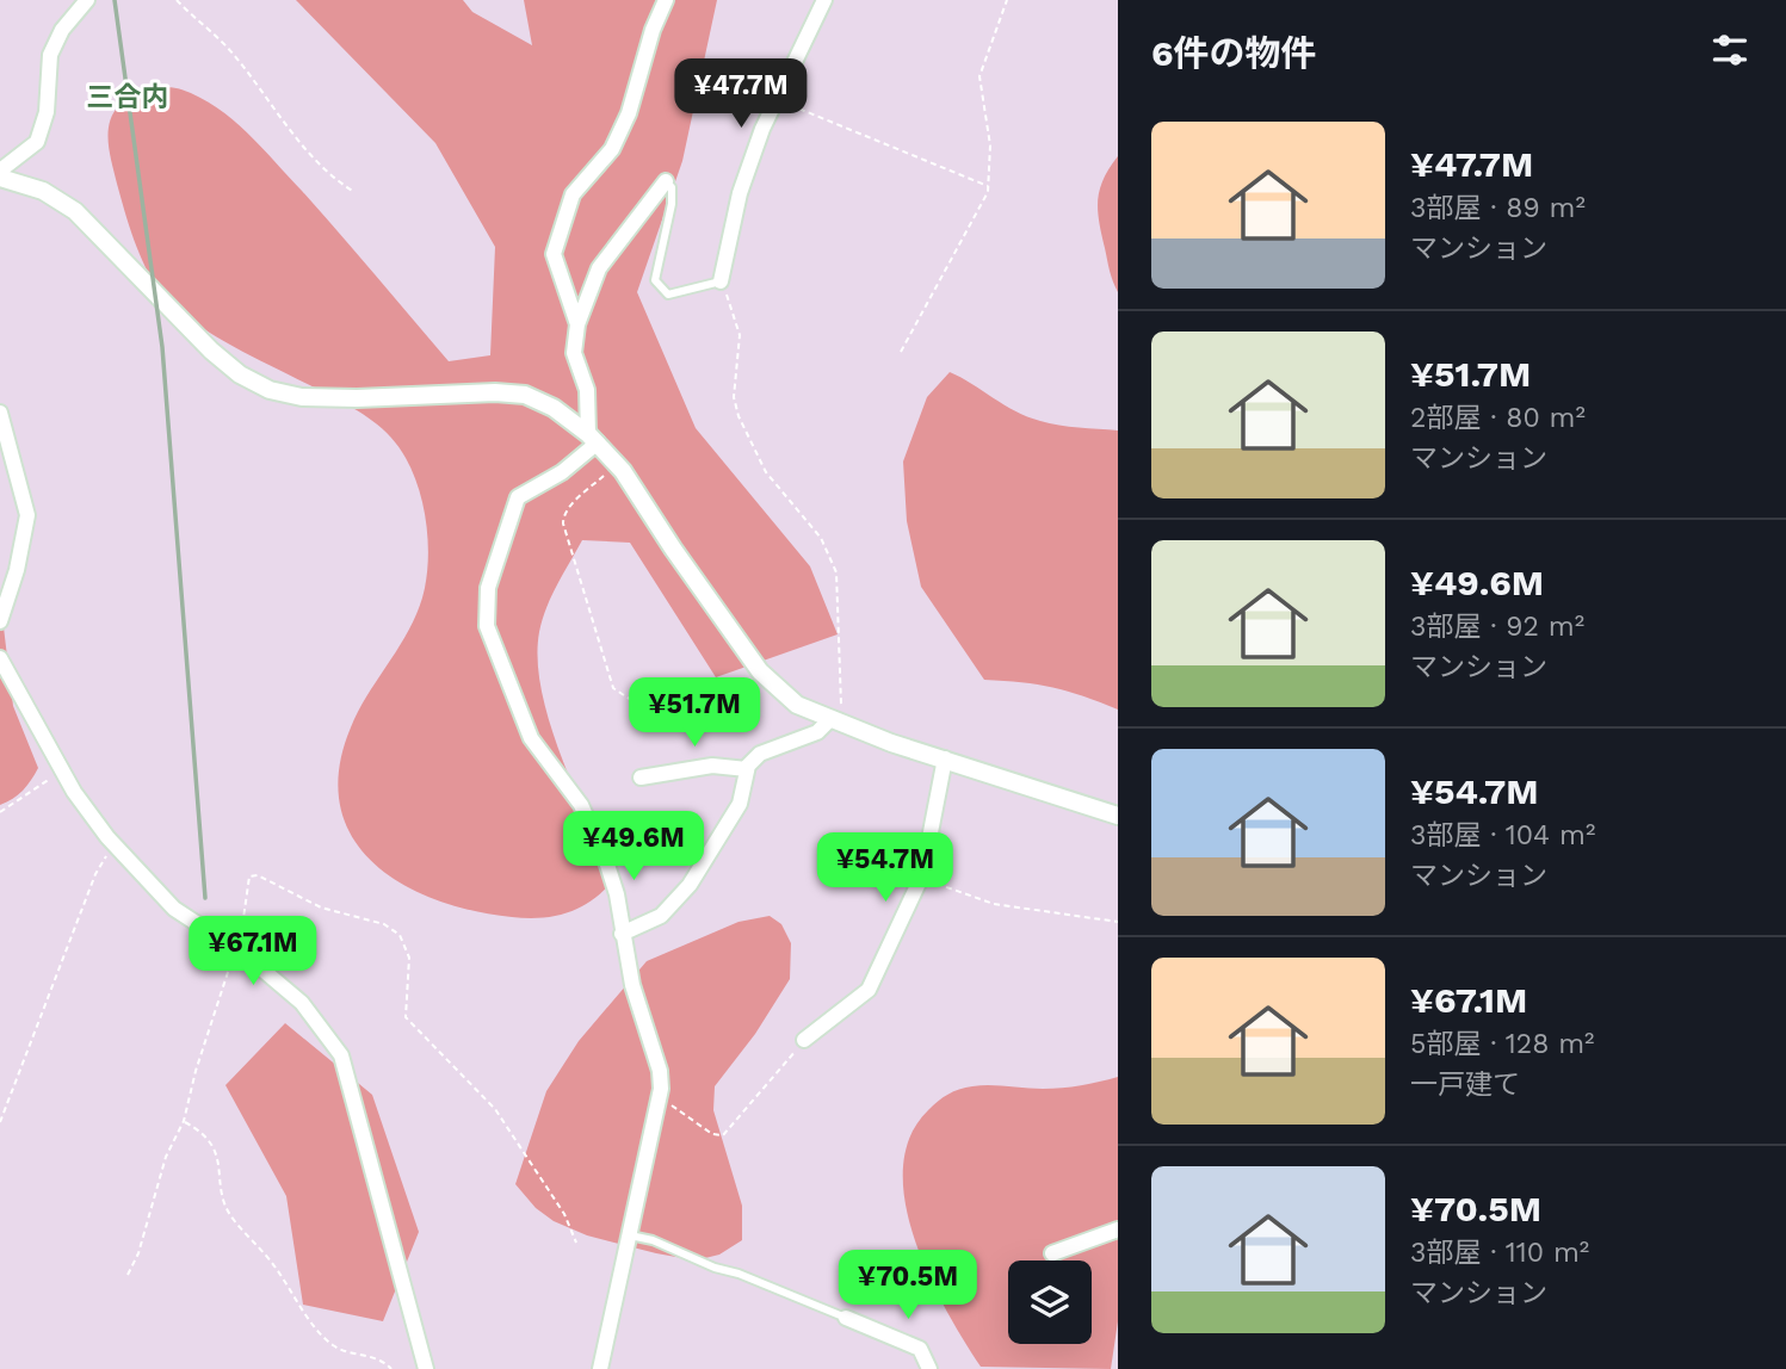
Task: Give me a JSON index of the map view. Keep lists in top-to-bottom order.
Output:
{
  "districts": ["三合内"],
  "page": {
    "heading": "6件の物件",
    "price": [
      "¥47.7M",
      "¥51.7M",
      "¥49.6M",
      "¥54.7M",
      "¥67.1M",
      "¥70.5M"
    ],
    "list": [
      {
        "name": "¥47.7M",
        "note": "3部屋 · 89 m² · マンション"
      },
      {
        "name": "¥51.7M",
        "note": "2部屋 · 80 m² · マンション"
      },
      {
        "name": "¥49.6M",
        "note": "3部屋 · 92 m² · マンション"
      },
      {
        "name": "¥54.7M",
        "note": "3部屋 · 104 m² · マンション"
      },
      {
        "name": "¥67.1M",
        "note": "5部屋 · 128 m² · 一戸建て"
      },
      {
        "name": "¥70.5M",
        "note": "3部屋 · 110 m² · マンション"
      }
    ]
  }
}
